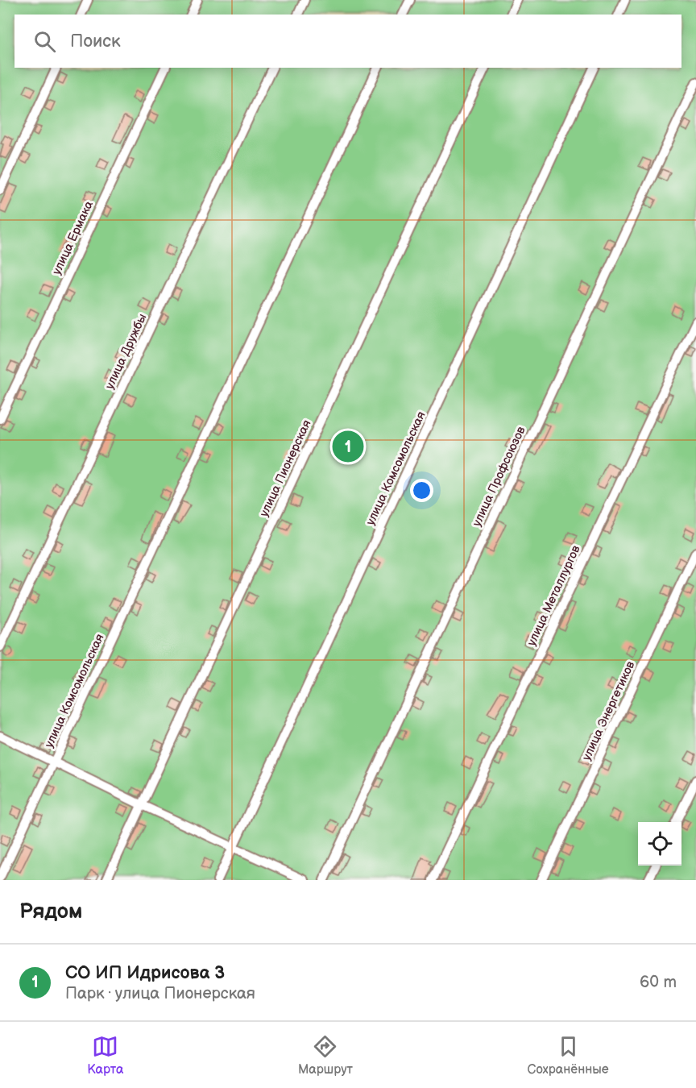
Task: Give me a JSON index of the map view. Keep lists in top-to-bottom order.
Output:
{
  "streets": {
    "street": [
      "улица Ермака",
      "улица Дружбы",
      "улица Пионерская",
      "улица Комсомольская",
      "улица Профсоюзов",
      "улица Металлургов",
      "улица Энергетиков"
    ]
  },
  "page": {
    "search": "Поиск",
    "pins": "1",
    "heading": "Рядом",
    "list": [
      {
        "mark": "1",
        "name": "СО ИП Идрисова 3",
        "note": "Парк · улица Пионерская",
        "value": "60 m"
      }
    ],
    "nav": ["Карта", "Маршрут", "Сохранённые"]
  }
}
